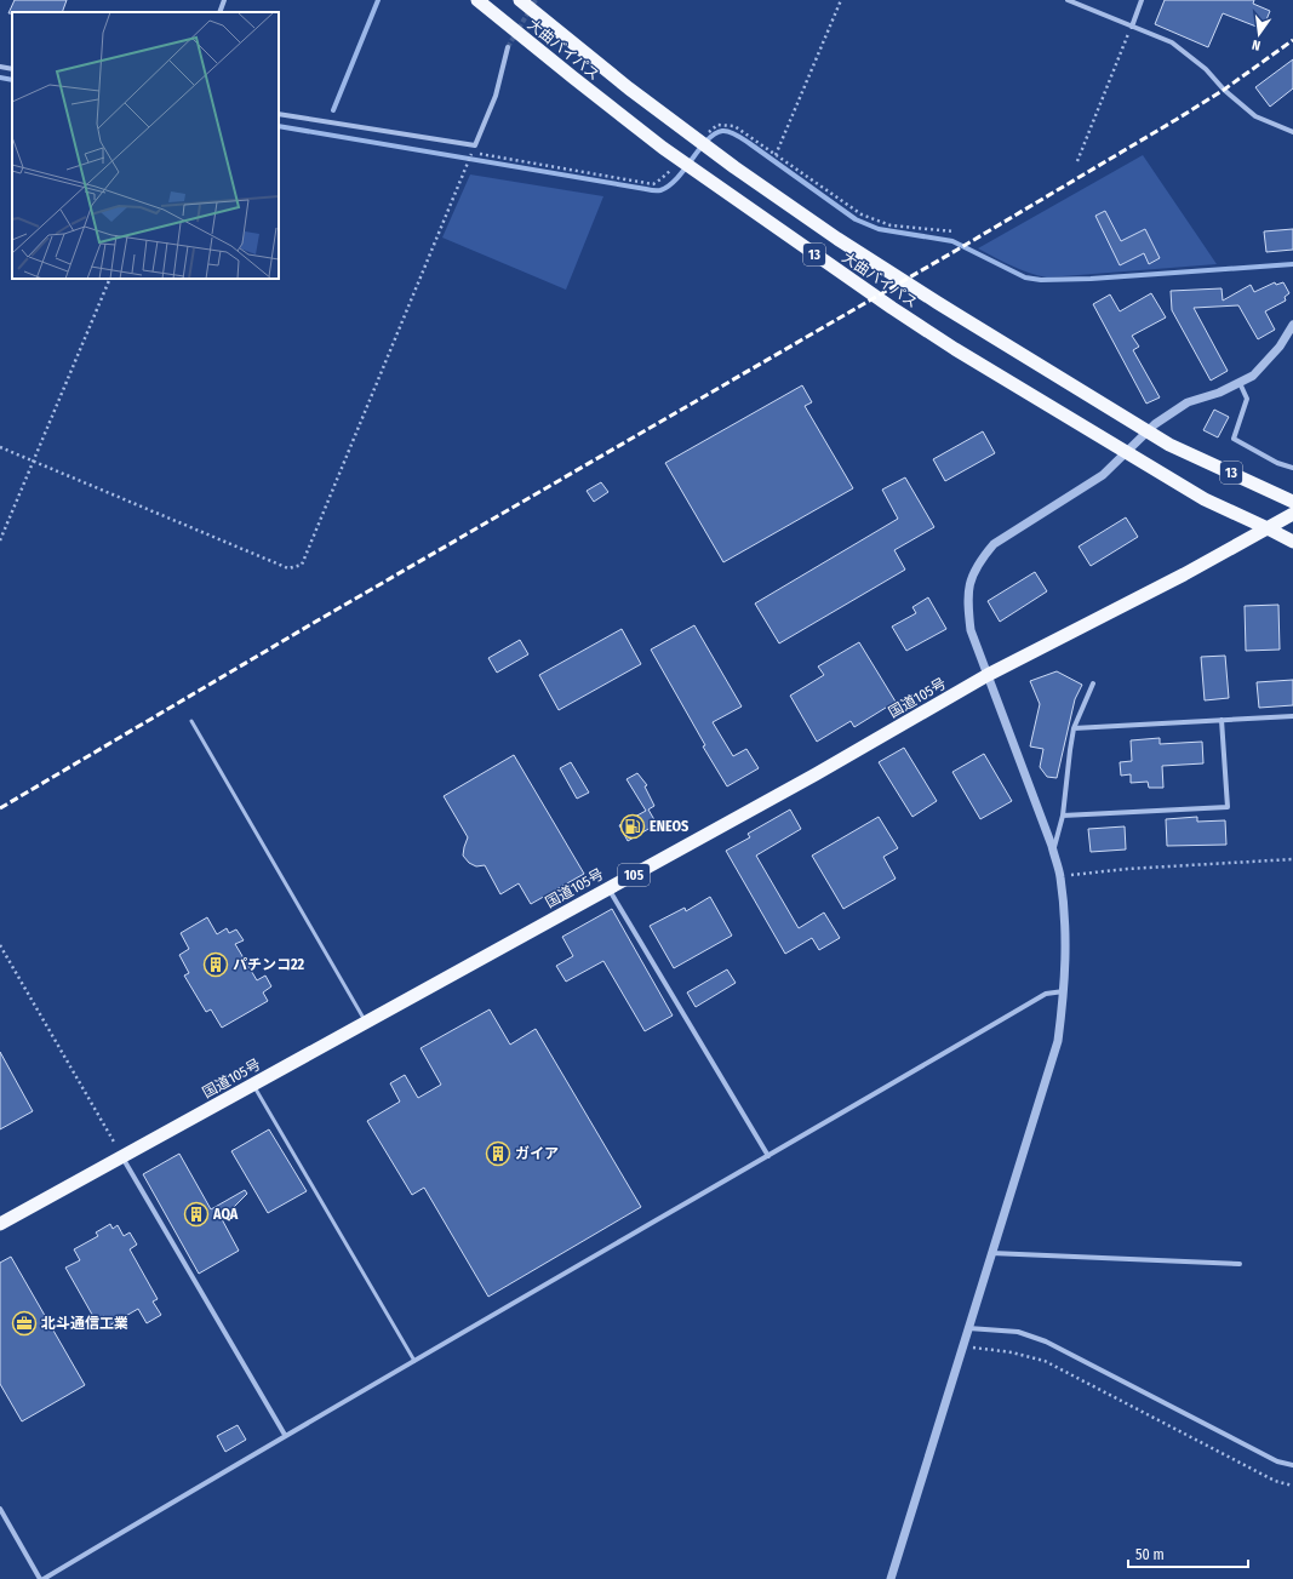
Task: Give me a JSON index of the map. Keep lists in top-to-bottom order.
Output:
{
  "streets": {
    "highway": [
      "大曲バイパス",
      "13",
      "国道105号",
      "105"
    ]
  },
  "crossings": [
    ["大曲バイパス", "国道105号"]
  ],
  "places": {
    "fuel station": ["ENEOS"],
    "building": ["パチンコ22", "ガイア", "AQA"],
    "office": ["北斗通信工業"]
  },
  "scale_bar": "50 m",
  "north": "bottom"
}
